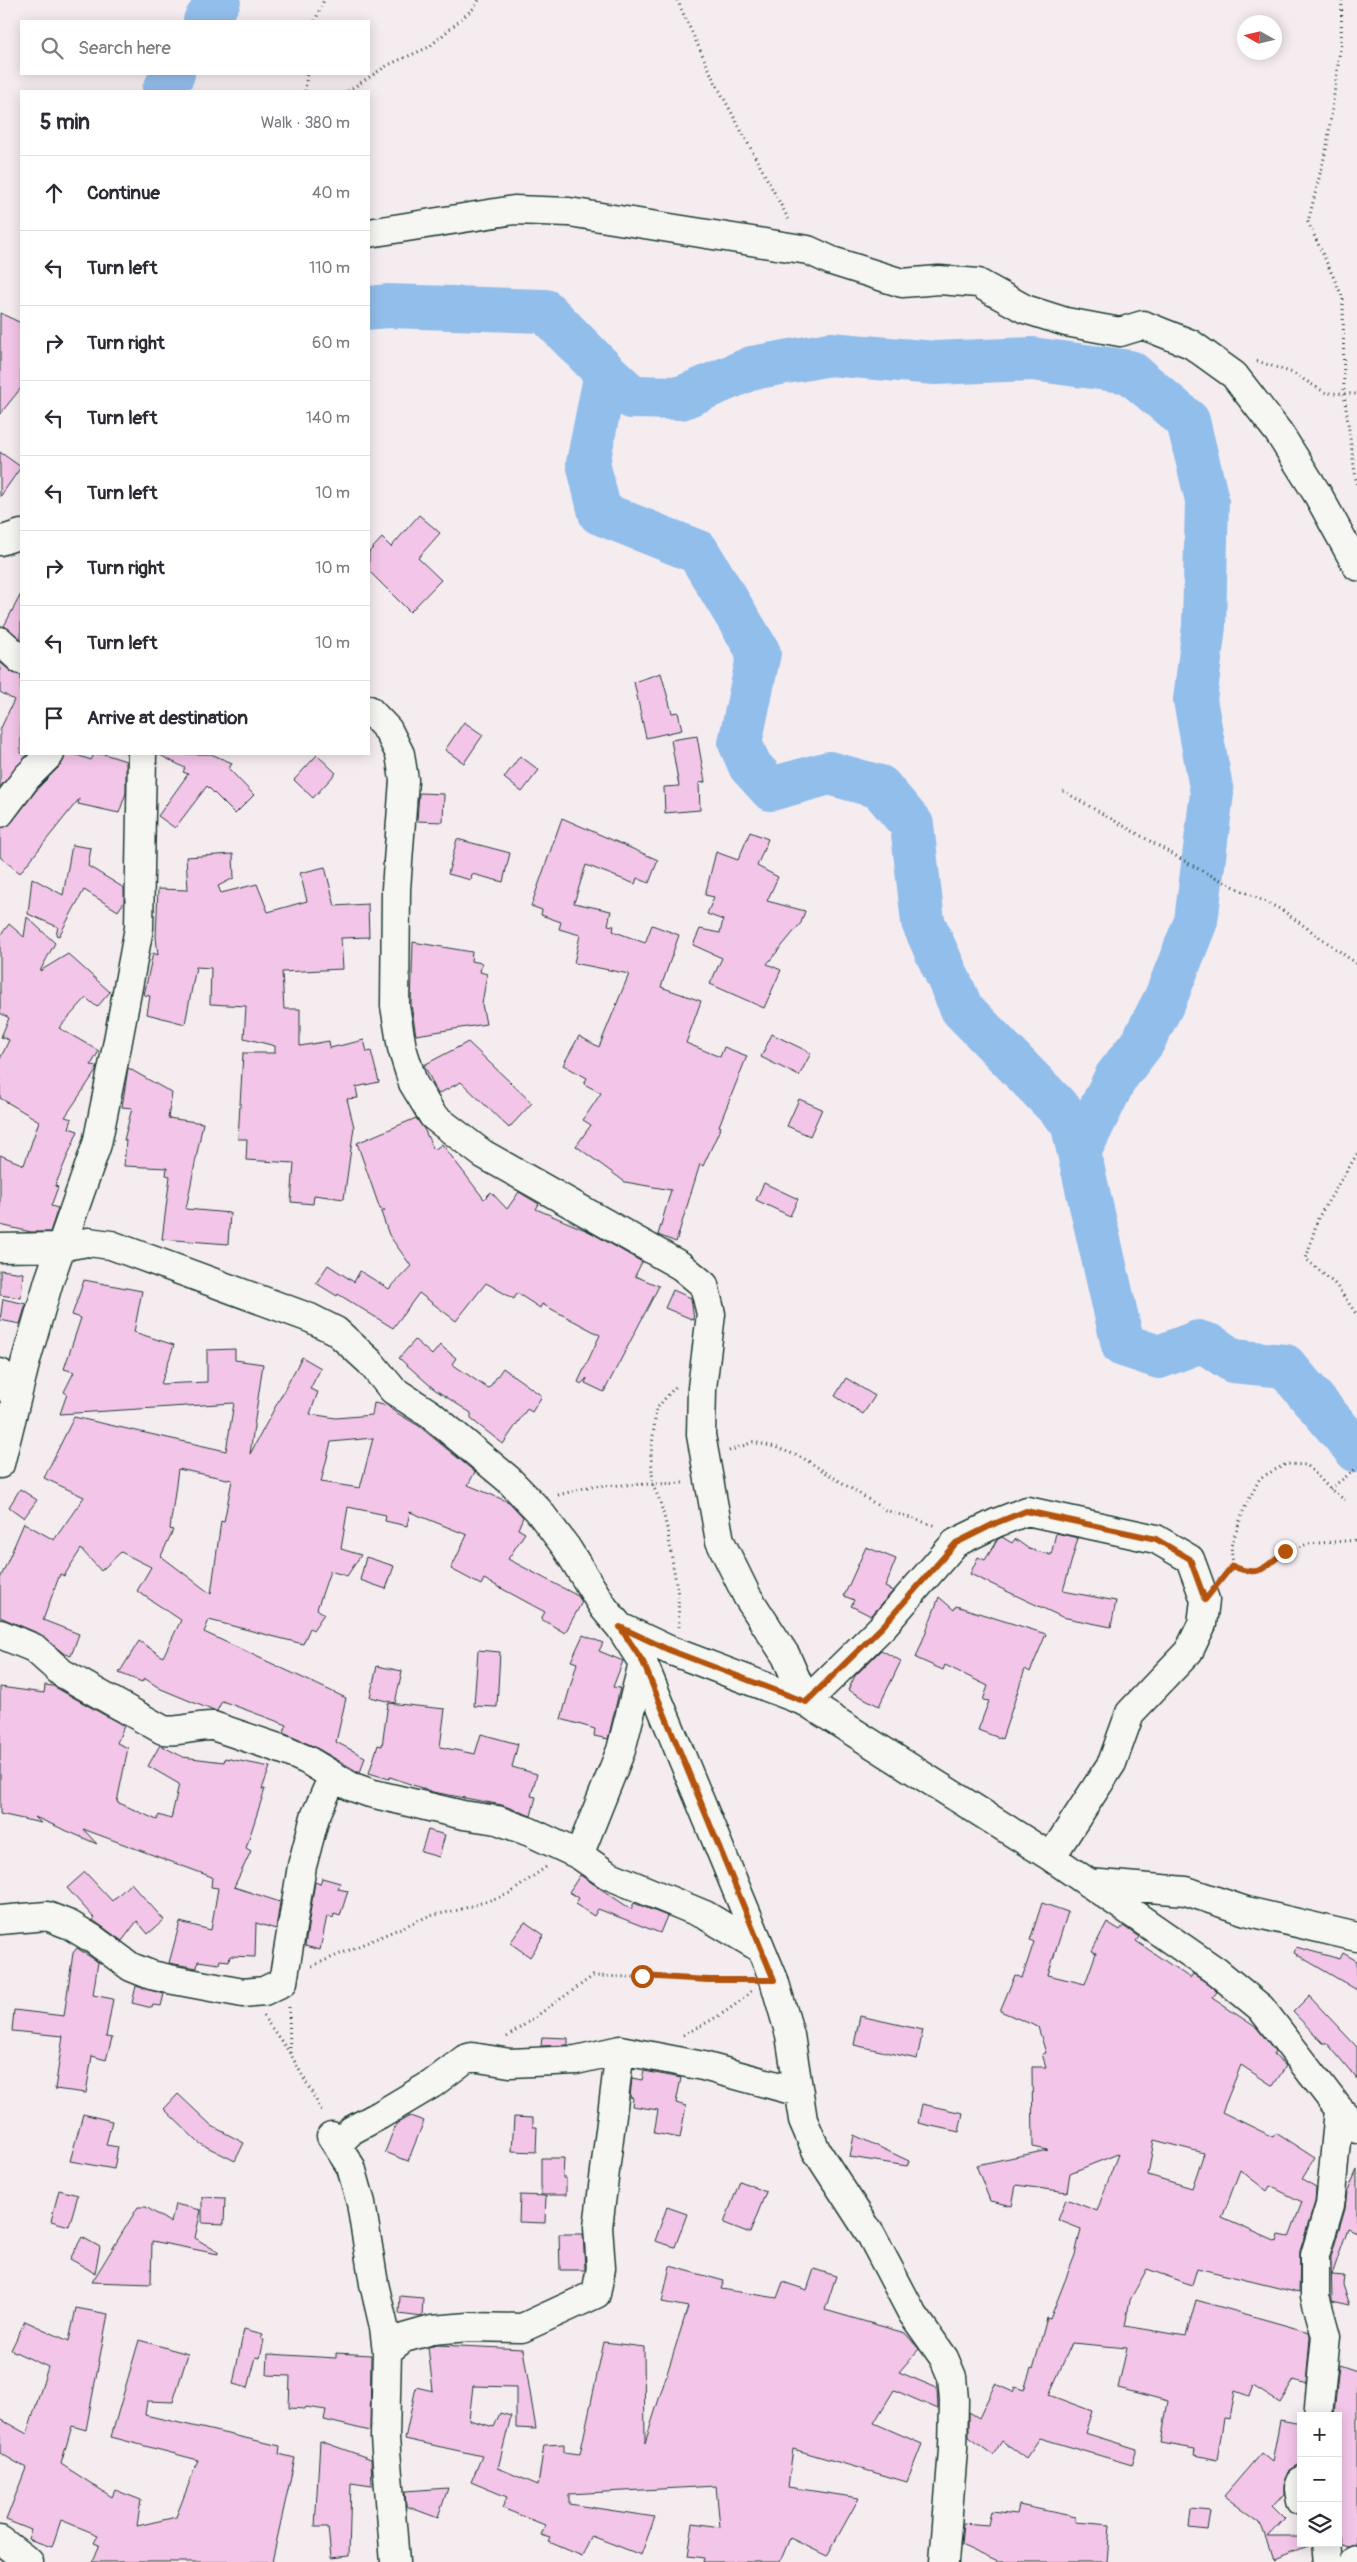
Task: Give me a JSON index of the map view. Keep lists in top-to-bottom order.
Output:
{
  "north": "left",
  "page": {
    "search": "Search here",
    "heading": ["5 min", "Walk · 380 m"],
    "list": [
      ["Continue", "40 m"],
      ["Turn left", "110 m"],
      ["Turn right", "60 m"],
      ["Turn left", "140 m"],
      ["Turn left", "10 m"],
      ["Turn right", "10 m"],
      ["Turn left", "10 m"],
      "Arrive at destination"
    ],
    "map_buttons": ["+", "−"]
  }
}
